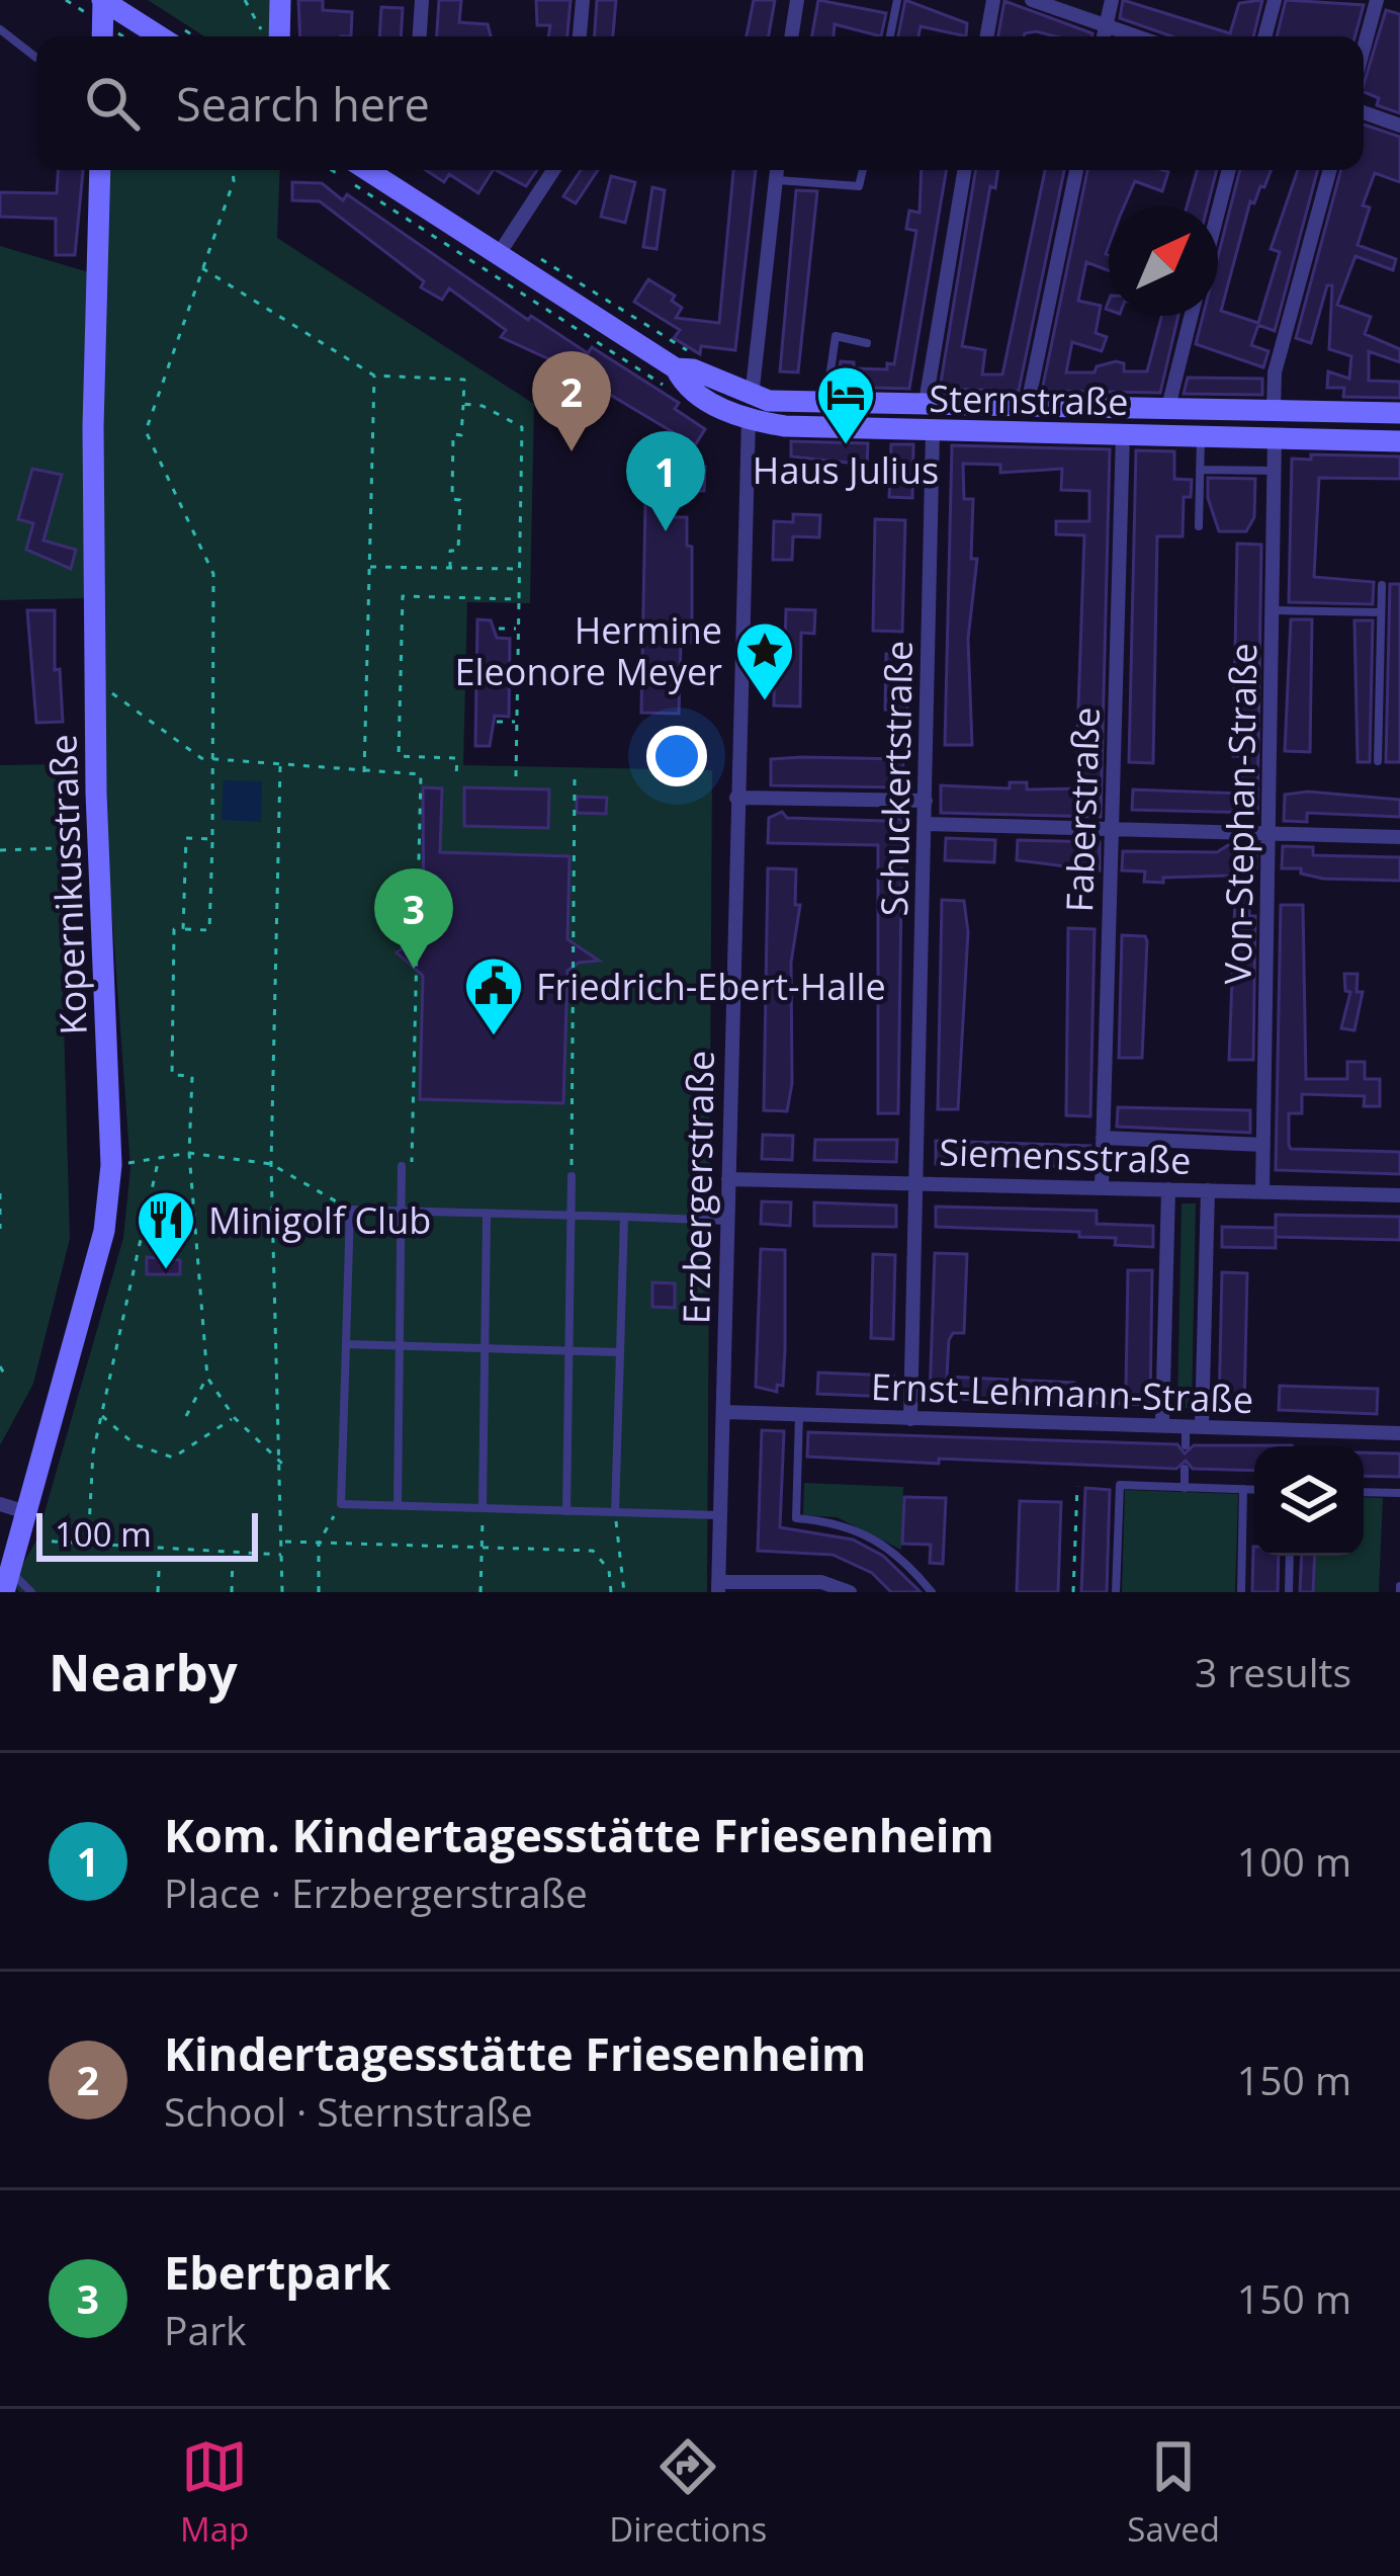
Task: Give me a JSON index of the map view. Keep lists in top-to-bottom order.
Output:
{
  "streets": {
    "main road": ["Sternstraße", "Kopernikusstraße"],
    "street": [
      "Schuckertstraße",
      "Faberstraße",
      "Von-Stephan-Straße",
      "Siemensstraße",
      "Erzbergerstraße",
      "Ernst-Lehmann-Straße"
    ]
  },
  "crossings": [
    ["Sternstraße", "Schuckertstraße"],
    ["Sternstraße", "Faberstraße"],
    ["Sternstraße", "Von-Stephan-Straße"],
    ["Sternstraße", "Erzbergerstraße"],
    ["Schuckertstraße", "Siemensstraße"],
    ["Schuckertstraße", "Ernst-Lehmann-Straße"],
    ["Faberstraße", "Siemensstraße"],
    ["Von-Stephan-Straße", "Siemensstraße"],
    ["Siemensstraße", "Erzbergerstraße"],
    ["Erzbergerstraße", "Ernst-Lehmann-Straße"]
  ],
  "places": {
    "hotel": ["Haus Julius"],
    "place": ["Hermine Eleonore Meyer"],
    "public building": ["Friedrich-Ebert-Halle"],
    "restaurant": ["Minigolf Club"]
  },
  "scale_bar": "100 m",
  "north": "top right",
  "page": {
    "search": "Search here",
    "pins": ["2", "1", "3"],
    "scale": "100 m",
    "heading": ["Nearby", "3 results"],
    "list": [
      {
        "mark": "1",
        "name": "Kom. Kindertagesstätte Friesenheim",
        "note": "Place · Erzbergerstraße",
        "value": "100 m"
      },
      {
        "mark": "2",
        "name": "Kindertagesstätte Friesenheim",
        "note": "School · Sternstraße",
        "value": "150 m"
      },
      {
        "mark": "3",
        "name": "Ebertpark",
        "note": "Park",
        "value": "150 m"
      }
    ],
    "nav": ["Map", "Directions", "Saved"]
  }
}
